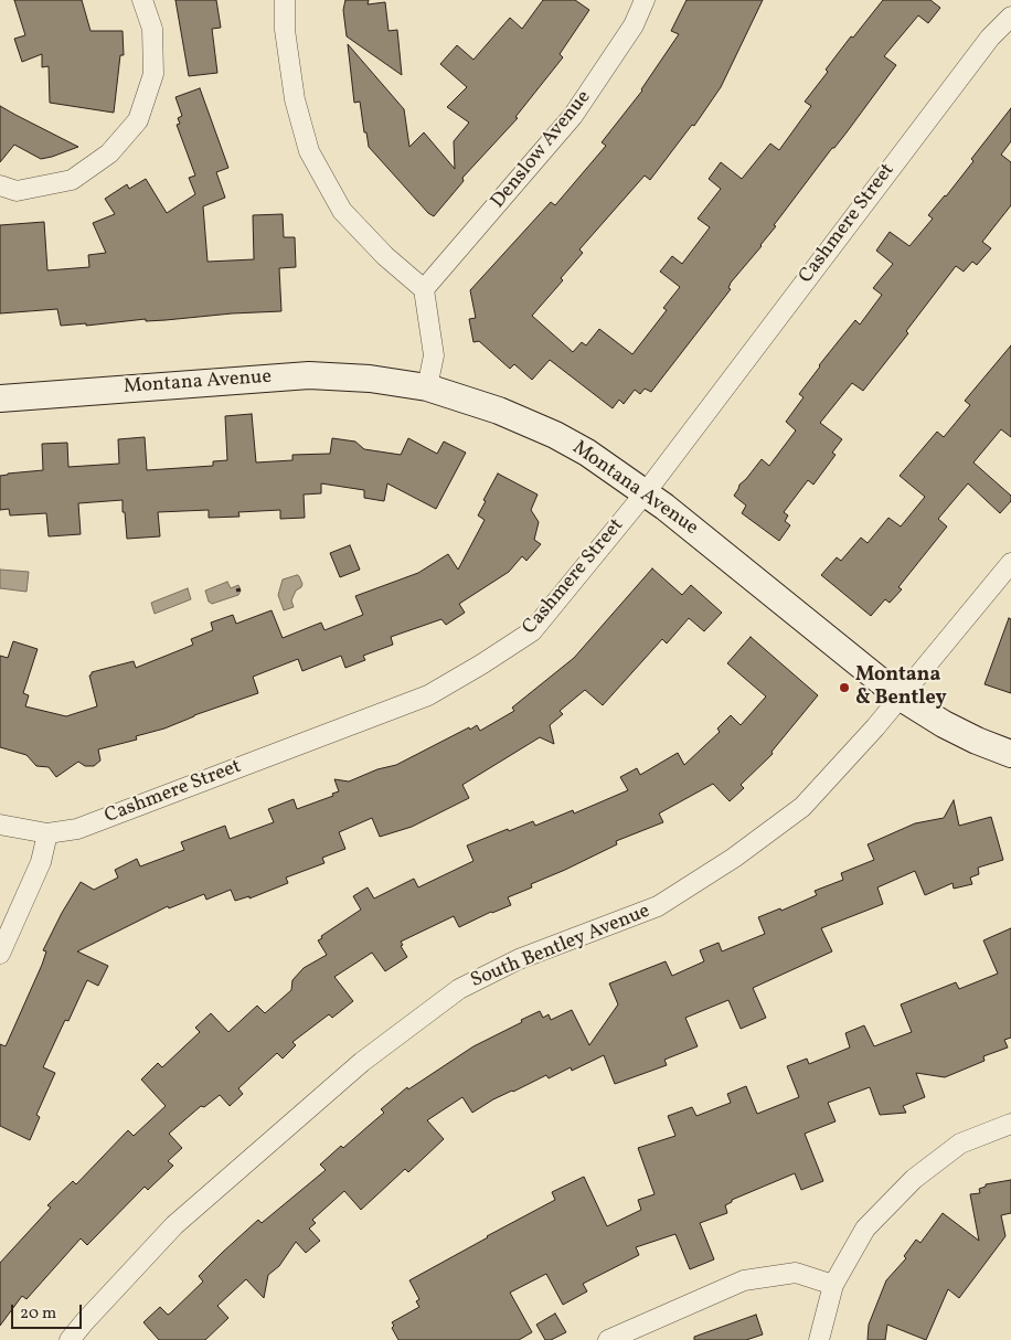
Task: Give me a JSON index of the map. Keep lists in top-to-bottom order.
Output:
{
  "streets": {
    "street": [
      "Denslow Avenue",
      "Cashmere Street",
      "Montana Avenue",
      "South Bentley Avenue"
    ]
  },
  "crossings": [
    ["Cashmere Street", "Montana Avenue"],
    ["Montana Avenue", "South Bentley Avenue"]
  ],
  "places": ["Montana & Bentley"],
  "scale_bar": "20 m"
}
